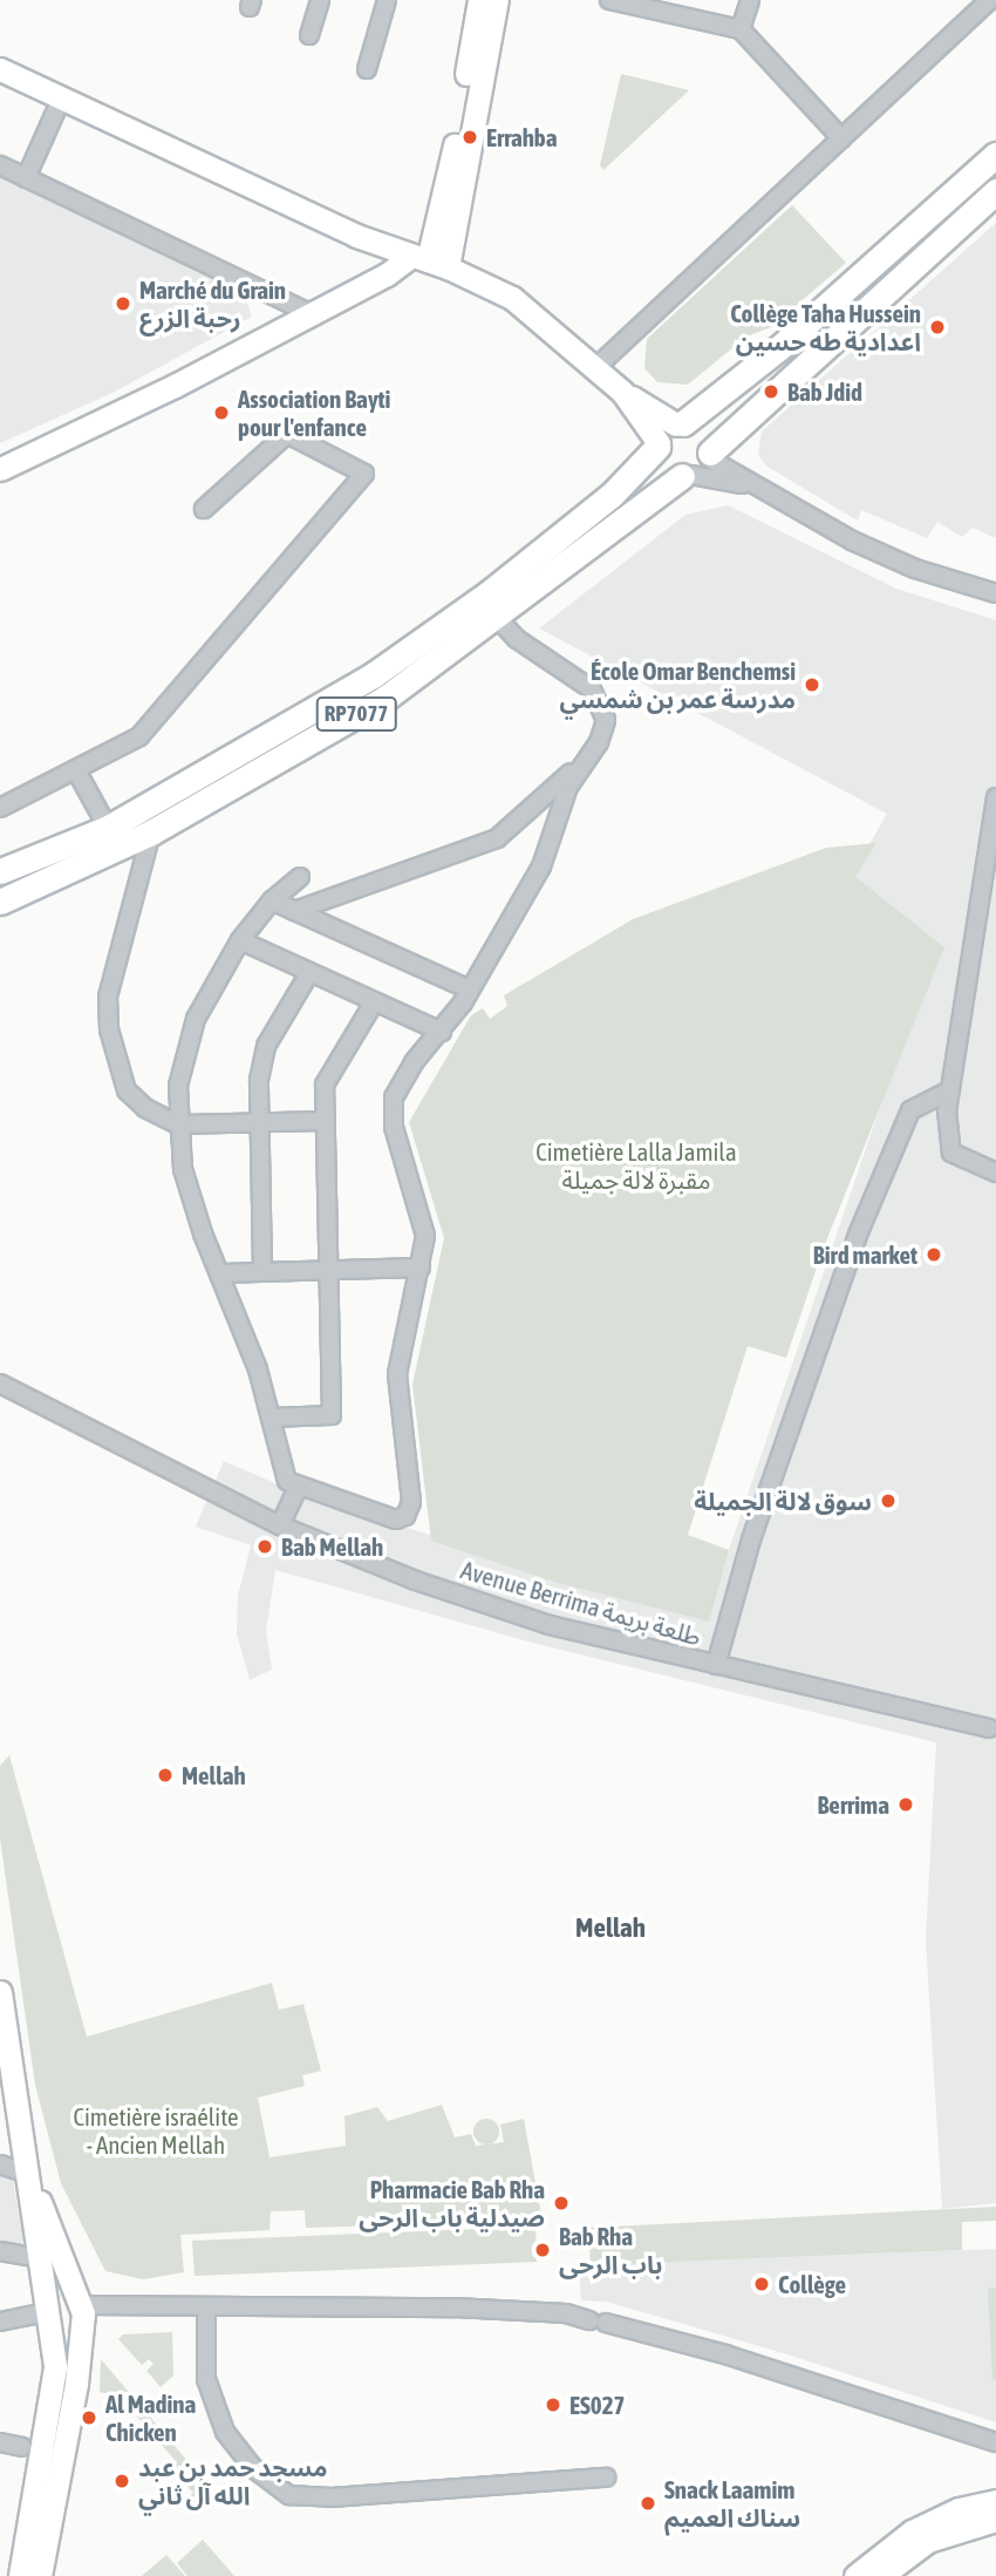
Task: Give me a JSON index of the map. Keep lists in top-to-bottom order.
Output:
{
  "streets": {
    "main road": ["RP7077"],
    "street": ["Avenue Berrima طلعة بريمة"]
  },
  "districts": ["Mellah"],
  "parks": ["Cimetière Lalla Jamila مقبرة لالة جميلة", "Cimetière israélite - Ancien Mellah"],
  "places": [
    "Errahba",
    "Marché du Grain رحبة الزرع",
    "Collège Taha Hussein اعدادية طه حسين",
    "Bab Jdid",
    "Association Bayti pour l'enfance",
    "École Omar Benchemsi مدرسة عمر بن شمسي",
    "Bird market",
    "سوق لالة الجميلة",
    "Bab Mellah",
    "Mellah",
    "Berrima",
    "Pharmacie Bab Rha صيدلية باب الرحى",
    "Bab Rha باب الرحى",
    "Collège",
    "ES027",
    "Al Madina Chicken",
    "مسجد حمد بن عبد الله آل ثاني",
    "Snack Laamim سناك العميم"
  ]
}
